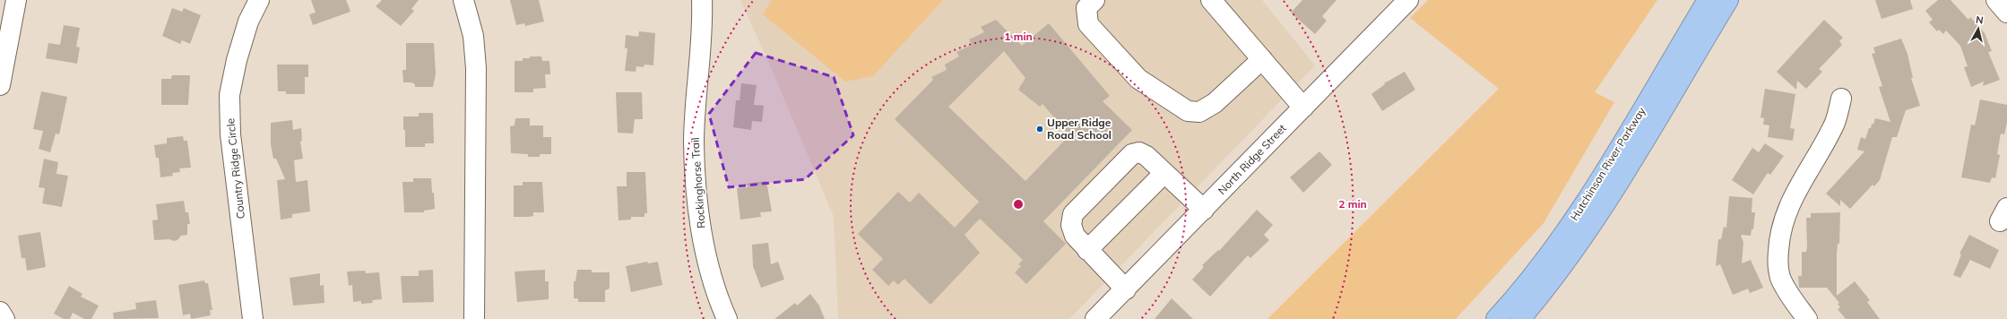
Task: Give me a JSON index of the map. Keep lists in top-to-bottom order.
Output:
{
  "streets": {
    "highway": ["Hutchinson River Parkway"],
    "street": ["North Ridge Street", "Country Ridge Circle", "Rockinghorse Trail"]
  },
  "places": ["Upper Ridge Road School"],
  "north": "top",
  "rings": ["1 min", "2 min"]
}
